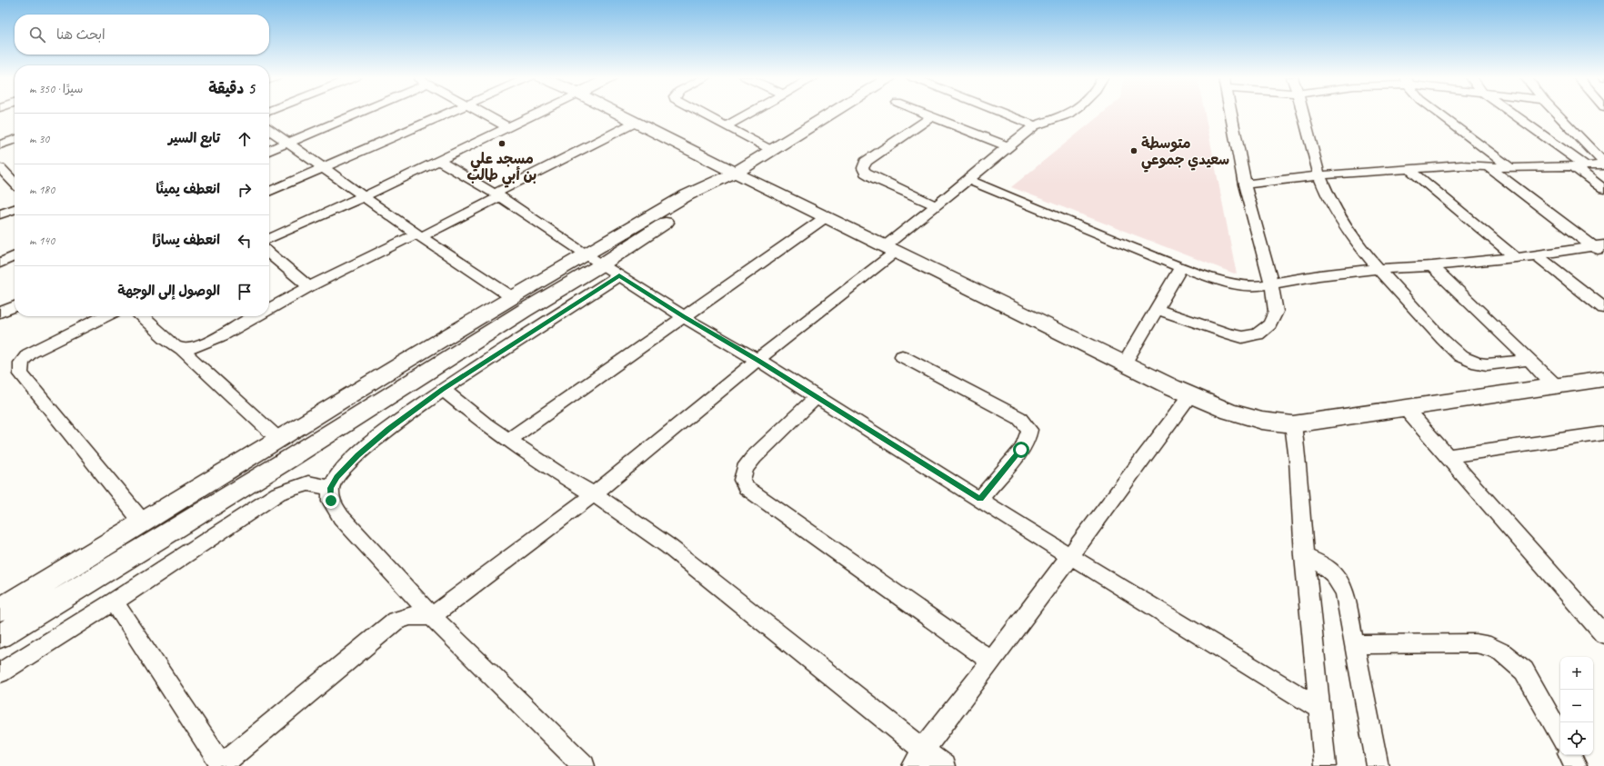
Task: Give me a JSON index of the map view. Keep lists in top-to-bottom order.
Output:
{
  "places": ["مسجد علي بن أبي طالب", "متوسطة سعيدي جموعي"],
  "page": {
    "search": "ابحث هنا",
    "heading": ["5 دقيقة", "سيرًا · 350 m"],
    "list": [
      ["تابع السير", "30 m"],
      ["انعطف يمينًا", "180 m"],
      ["انعطف يسارًا", "140 m"],
      "الوصول إلى الوجهة"
    ],
    "map_buttons": ["+", "−"]
  }
}
